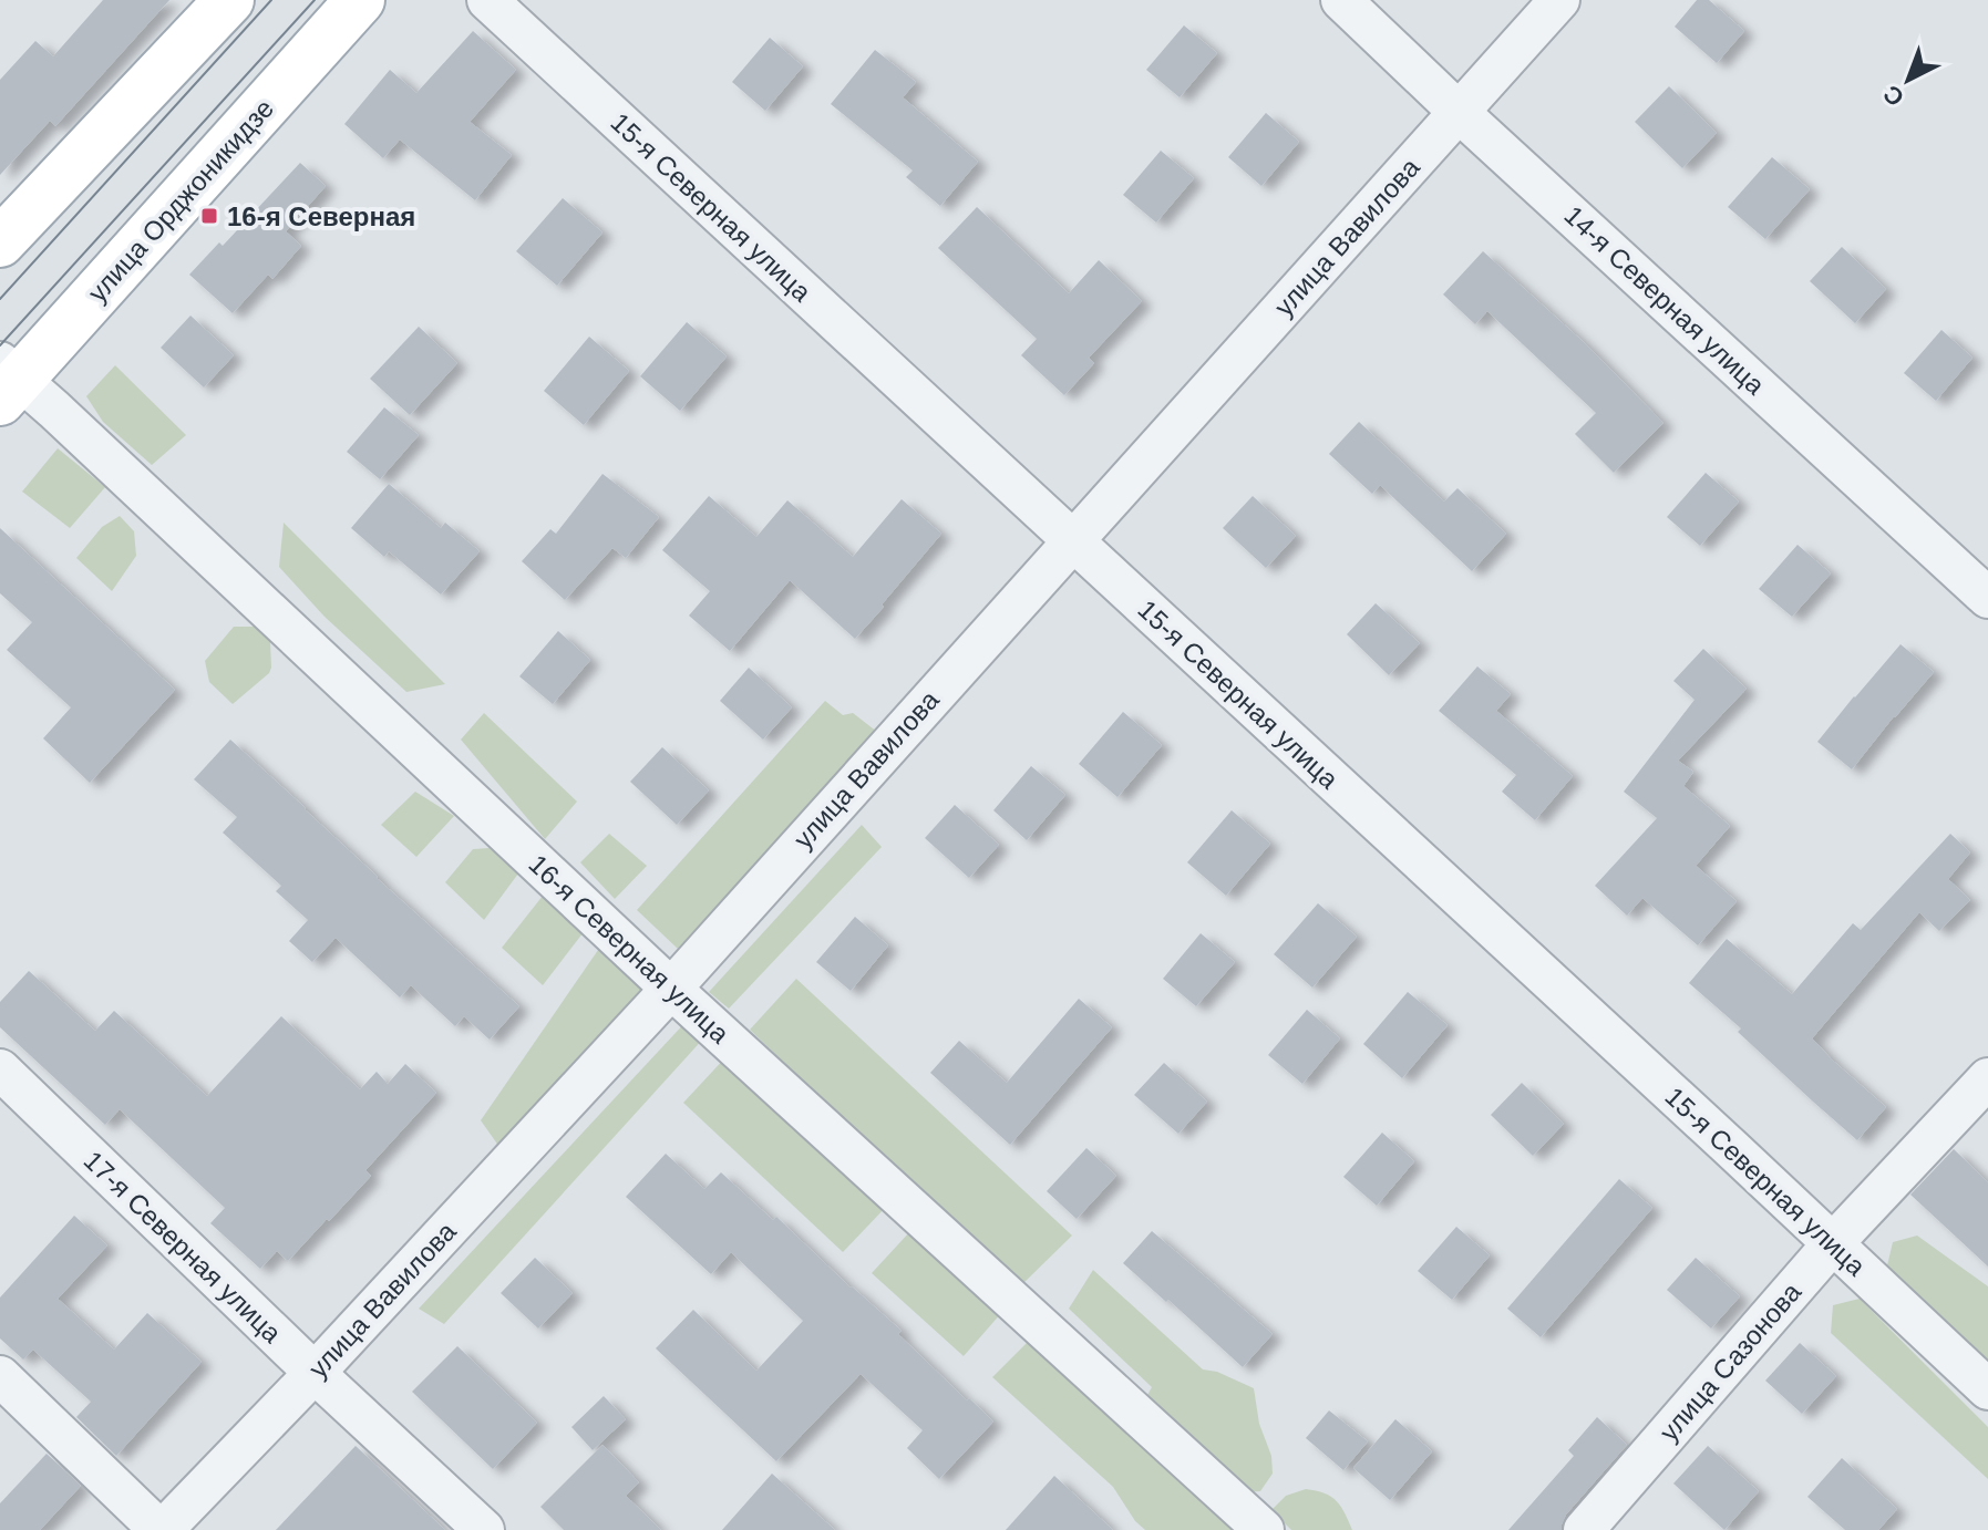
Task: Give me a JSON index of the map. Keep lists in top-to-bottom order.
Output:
{
  "streets": {
    "main road": ["улица Орджоникидзе"],
    "street": [
      "15-я Северная улица",
      "улица Вавилова",
      "14-я Северная улица",
      "16-я Северная улица",
      "17-я Северная улица",
      "улица Сазонова"
    ]
  },
  "crossings": [
    ["улица Орджоникидзе", "16-я Северная улица"],
    ["15-я Северная улица", "улица Вавилова"],
    ["15-я Северная улица", "улица Сазонова"],
    ["улица Вавилова", "14-я Северная улица"],
    ["улица Вавилова", "16-я Северная улица"],
    ["улица Вавилова", "17-я Северная улица"]
  ],
  "places": {
    "transit": ["16-я Северная"]
  },
  "north": "bottom left"
}
